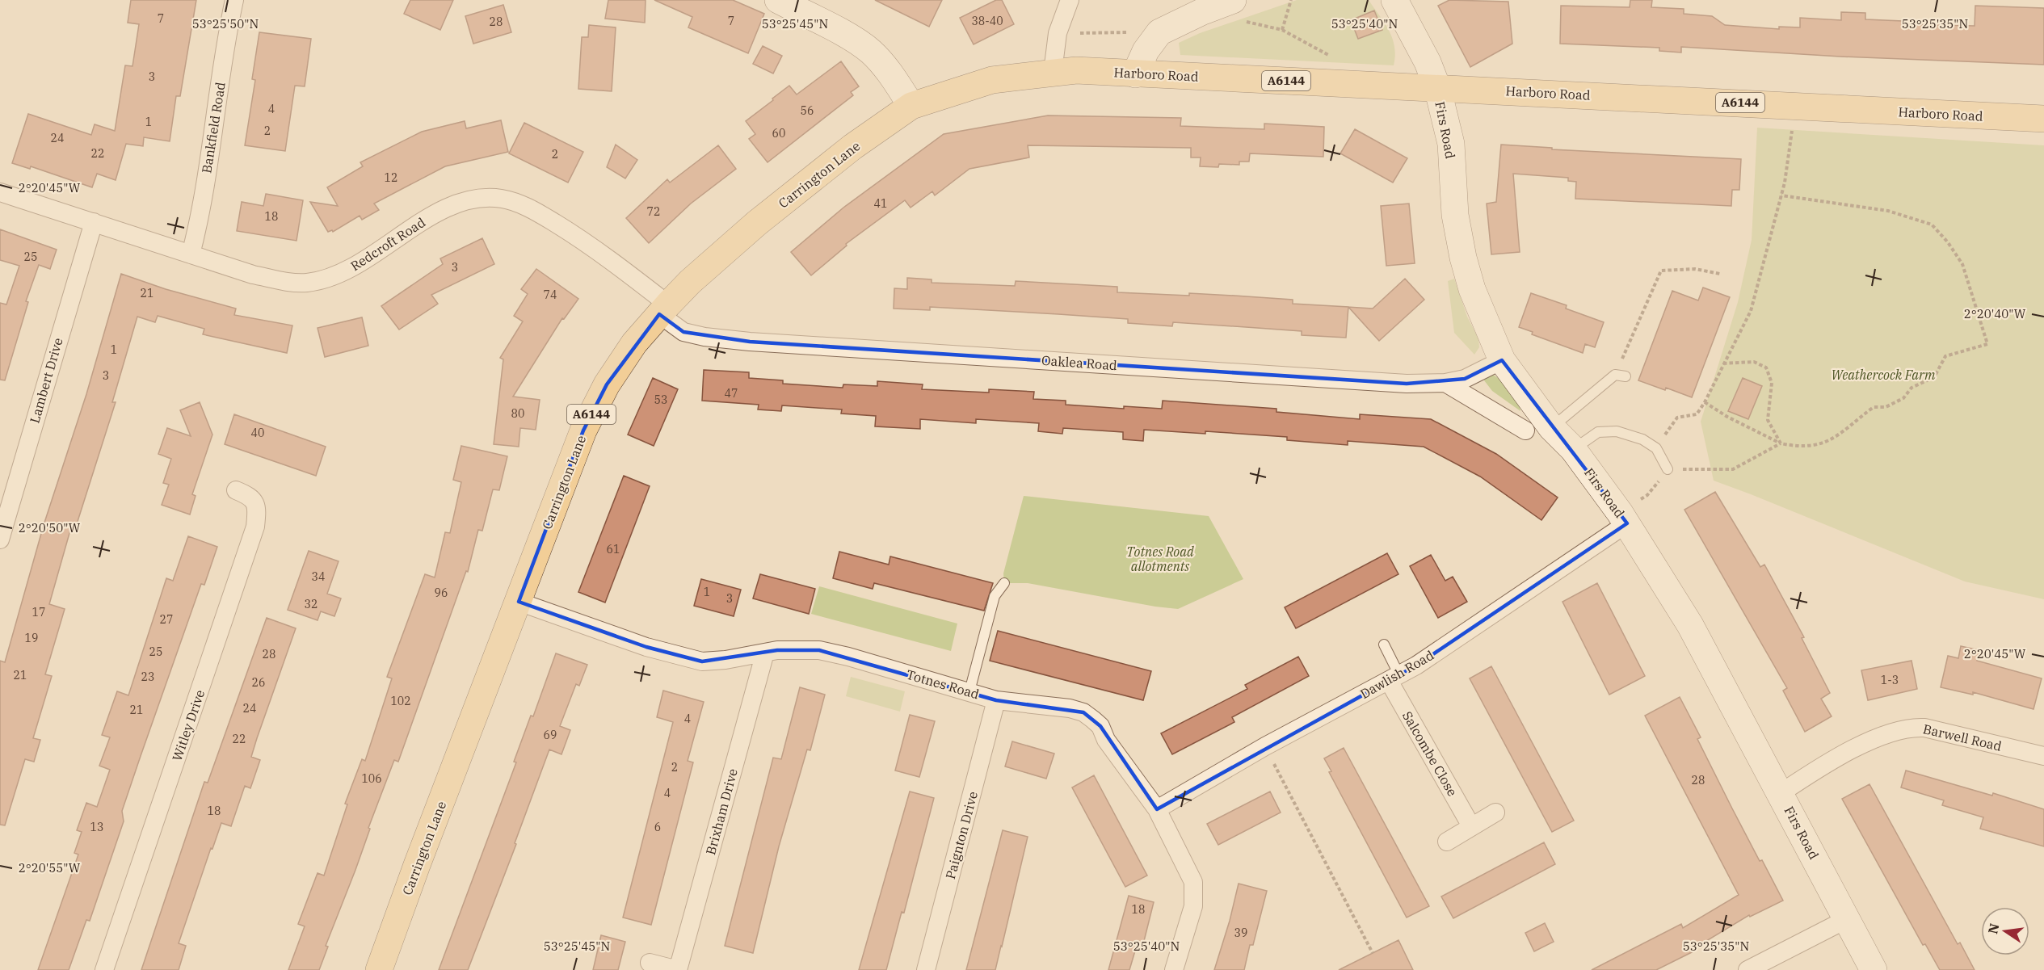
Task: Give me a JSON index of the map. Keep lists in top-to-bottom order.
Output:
{
  "streets": {
    "main road": ["Harboro Road", "A6144", "Carrington Lane"],
    "street": [
      "Bankfield Road",
      "Firs Road",
      "Redcroft Road",
      "Oaklea Road",
      "Lambert Drive",
      "Dawlish Road",
      "Totnes Road",
      "Witley Drive",
      "Barwell Road",
      "Salcombe Close",
      "Brixham Drive",
      "Paignton Drive"
    ]
  },
  "crossings": [
    ["Harboro Road", "Firs Road"],
    ["Harboro Road", "Carrington Lane"],
    ["Bankfield Road", "Redcroft Road"],
    ["Firs Road", "Oaklea Road"],
    ["Firs Road", "Dawlish Road"],
    ["Firs Road", "Barwell Road"],
    ["Carrington Lane", "Redcroft Road"],
    ["Carrington Lane", "Oaklea Road"],
    ["Carrington Lane", "Totnes Road"],
    ["Redcroft Road", "Oaklea Road"],
    ["Redcroft Road", "Lambert Drive"],
    ["Dawlish Road", "Totnes Road"],
    ["Dawlish Road", "Salcombe Close"],
    ["Totnes Road", "Brixham Drive"],
    ["Totnes Road", "Paignton Drive"]
  ],
  "parks": ["Weathercock Farm", "Totnes Road allotments"],
  "house_numbers": [
    "7",
    "7",
    "38-40",
    "28",
    "3",
    "4",
    "56",
    "1",
    "2",
    "60",
    "24",
    "22",
    "2",
    "12",
    "41",
    "72",
    "18",
    "25",
    "3",
    "21",
    "74",
    "1",
    "3",
    "47",
    "53",
    "80",
    "40",
    "61",
    "34",
    "1",
    "96",
    "3",
    "32",
    "17",
    "27",
    "19",
    "25",
    "28",
    "21",
    "23",
    "1-3",
    "26",
    "102",
    "24",
    "21",
    "4",
    "69",
    "22",
    "2",
    "106",
    "28",
    "4",
    "18",
    "13",
    "6",
    "18",
    "39"
  ],
  "north": "left",
  "coordinates": [
    "53°25'40\"N",
    "53°25'50\"N",
    "53°25'45\"N",
    "53°25'35\"N",
    "2°20'45\"W",
    "2°20'40\"W",
    "2°20'50\"W",
    "2°20'55\"W"
  ]
}
